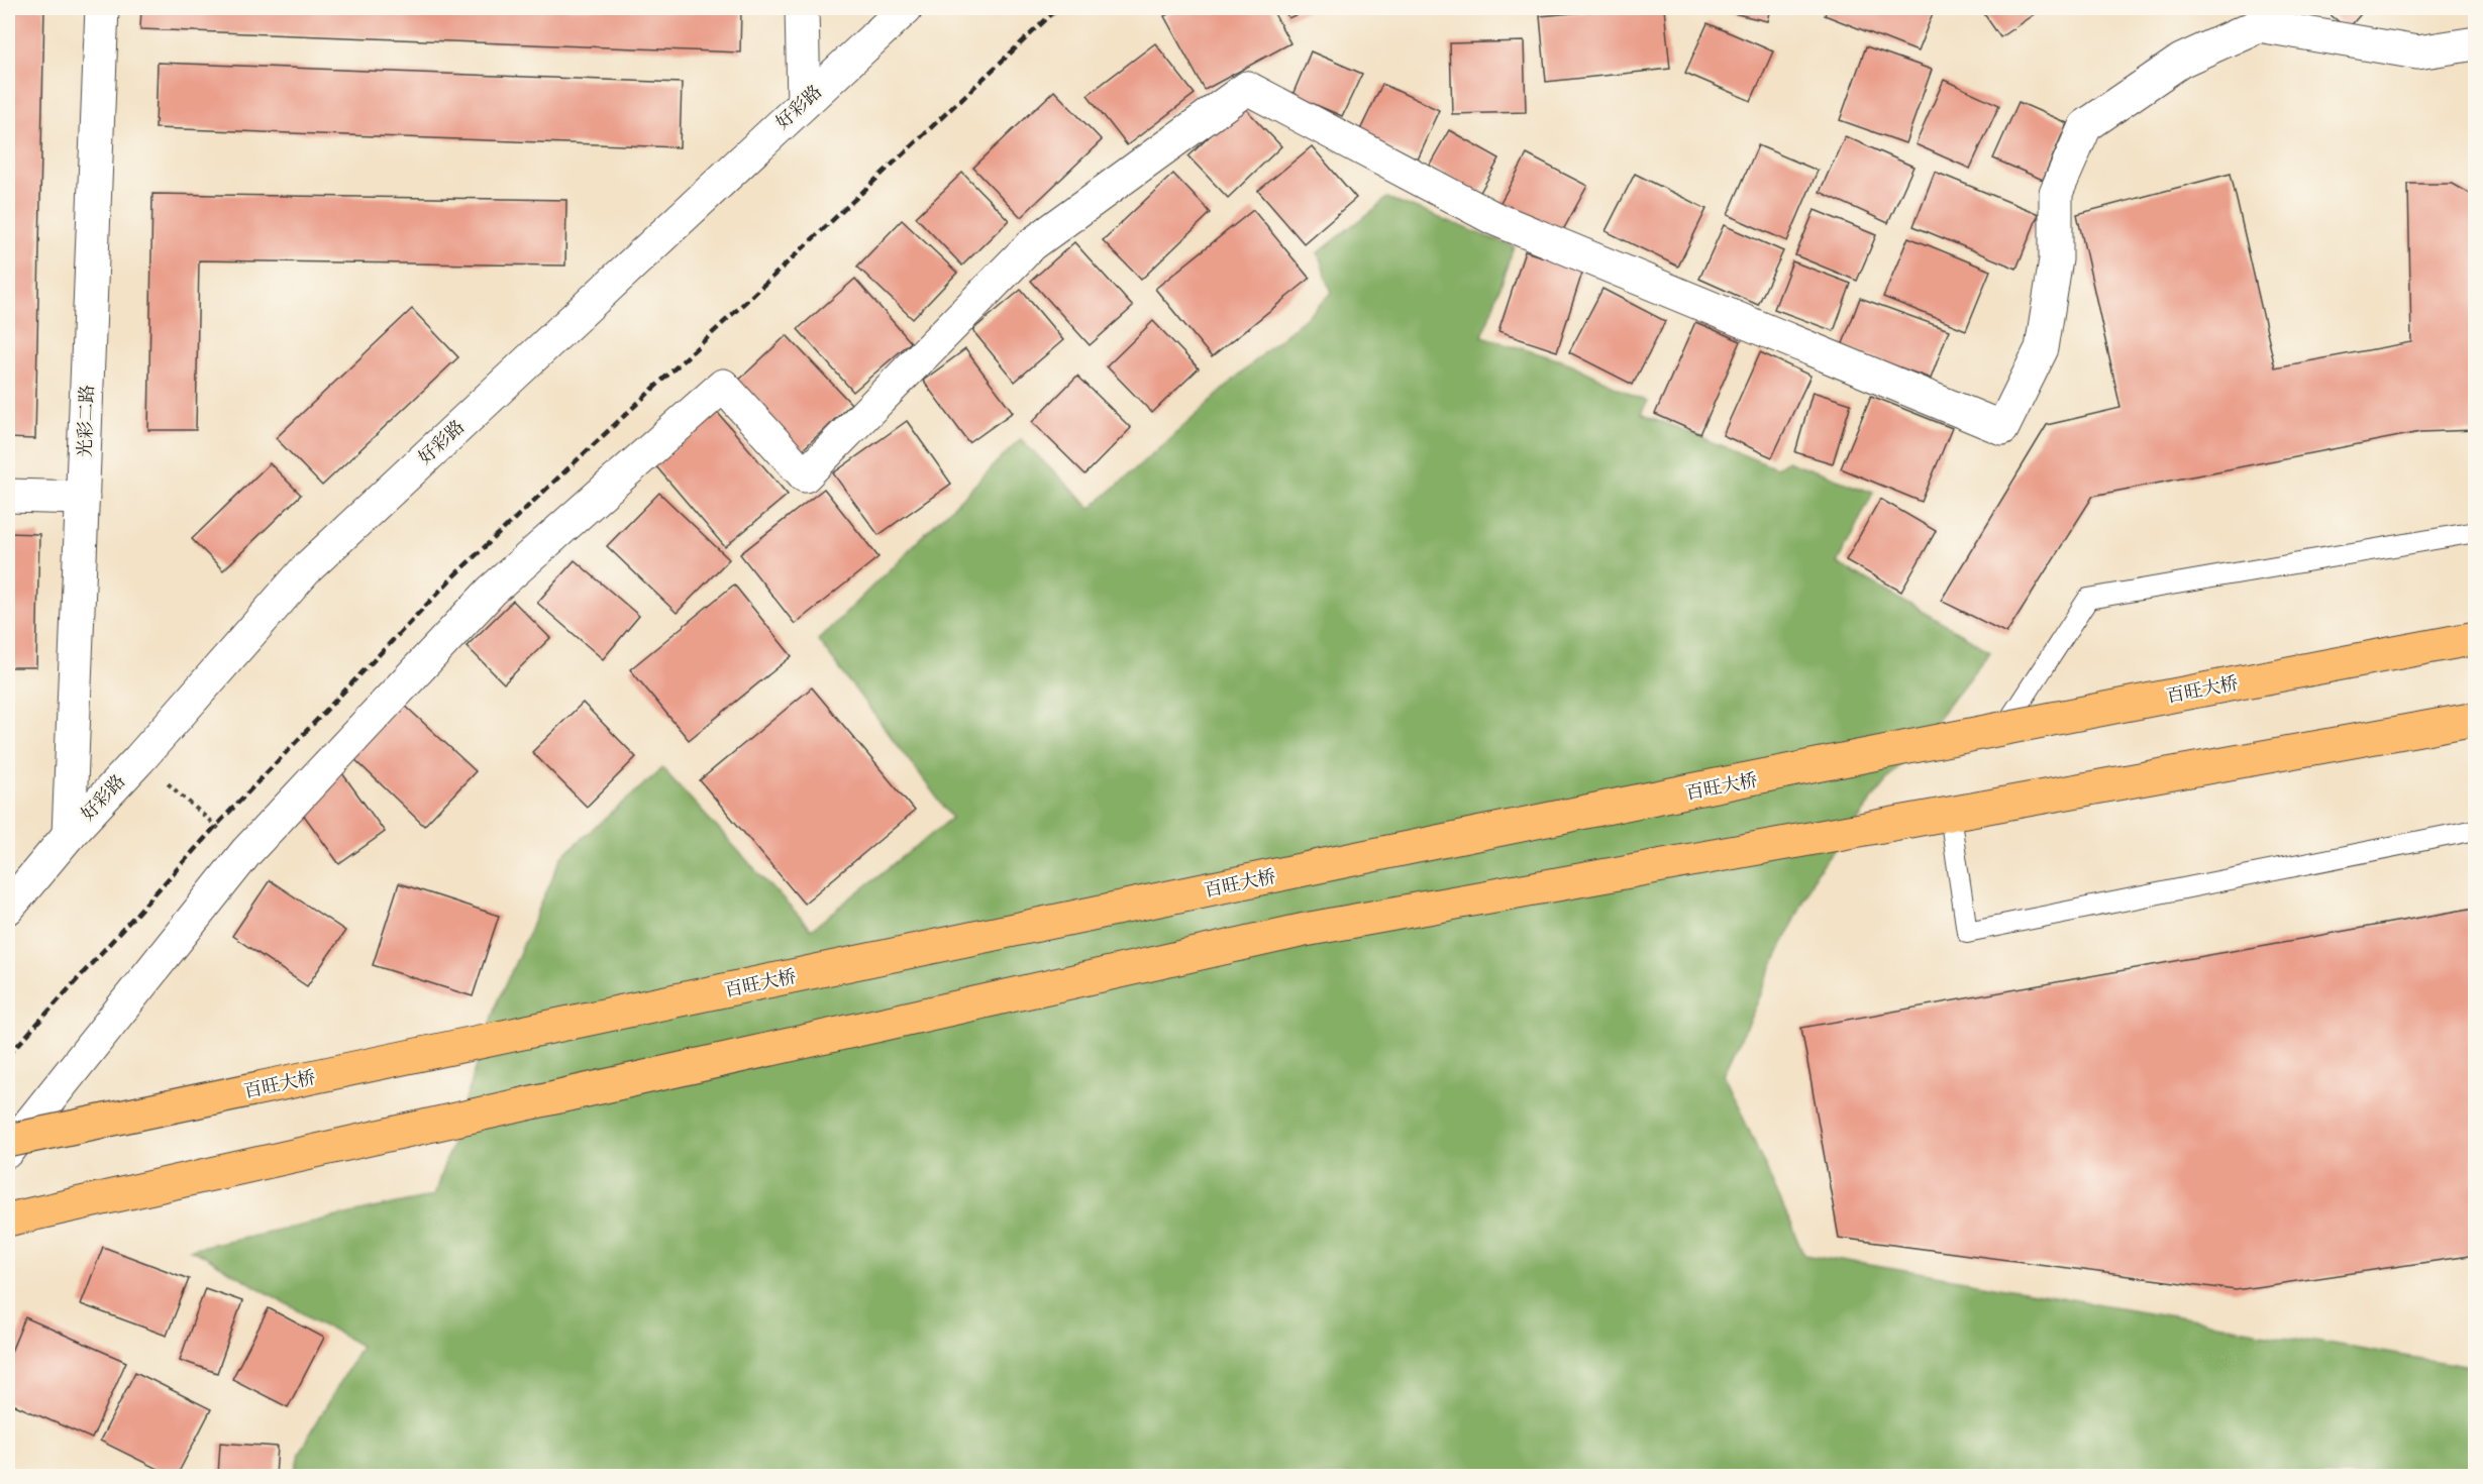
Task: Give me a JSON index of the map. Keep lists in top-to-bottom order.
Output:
{
  "streets": {
    "main road": ["百旺大桥"],
    "street": ["好彩路", "光彩二路"]
  },
  "crossings": [
    ["好彩路", "光彩二路"]
  ]
}
